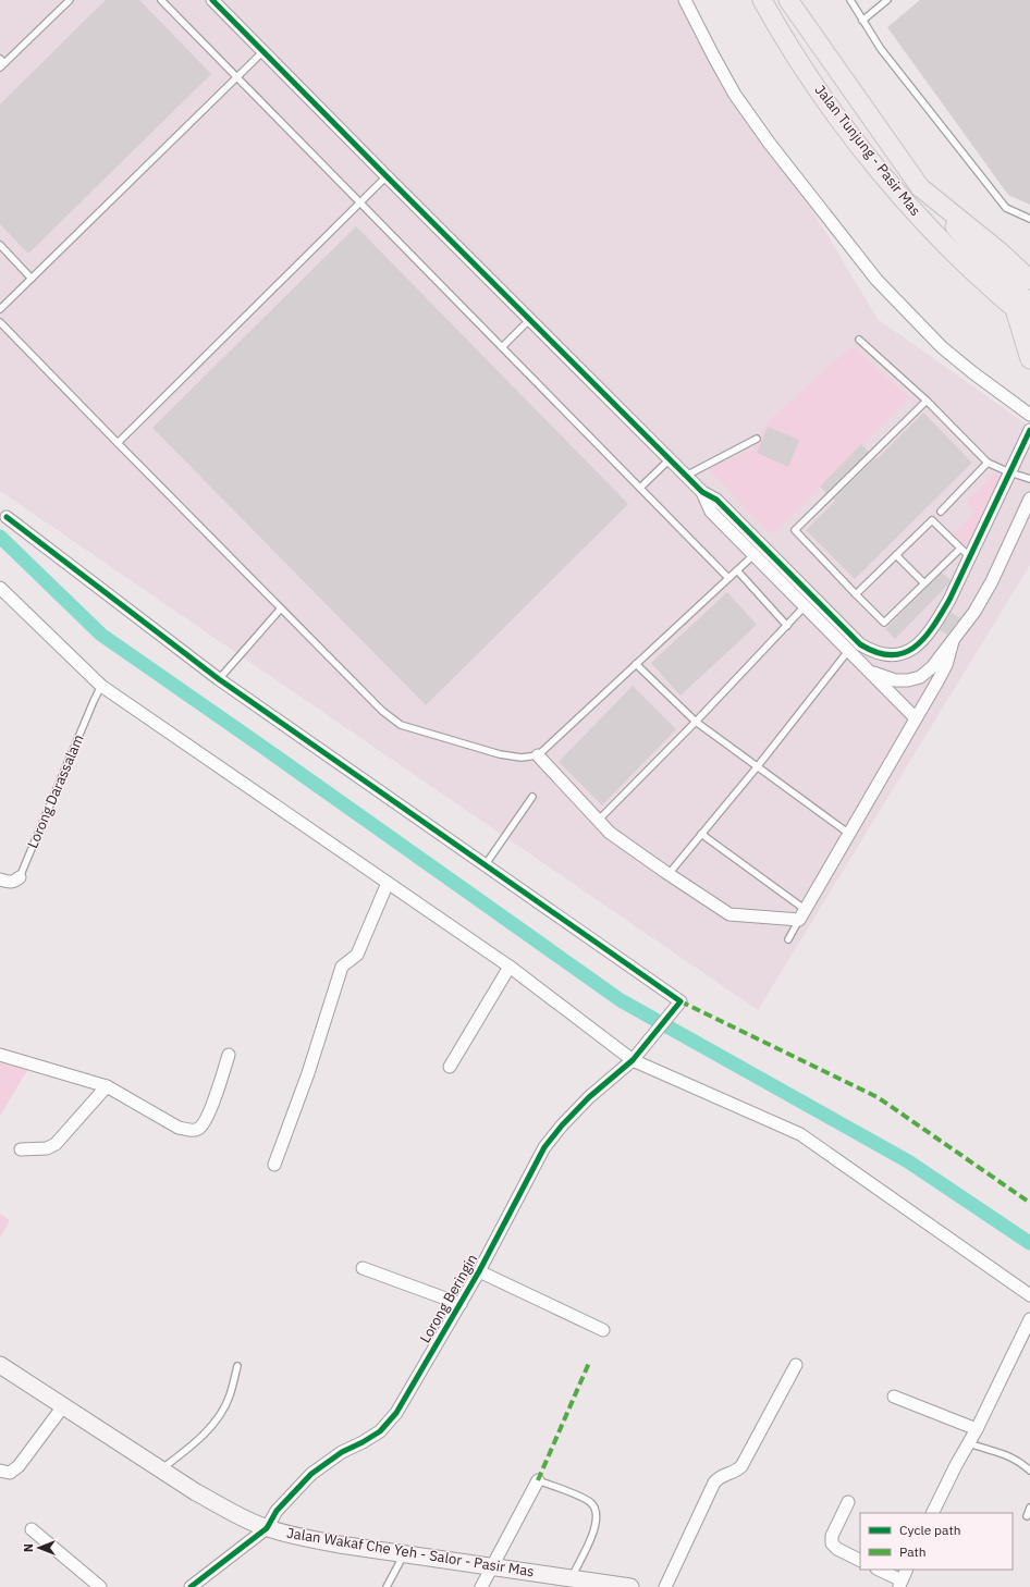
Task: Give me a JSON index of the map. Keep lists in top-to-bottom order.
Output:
{
  "streets": {
    "main road": ["Jalan Tunjung - Pasir Mas", "Jalan Wakaf Che Yeh - Salor - Pasir Mas"],
    "street": ["Lorong Darassalam", "Lorong Beringin"]
  },
  "crossings": [
    ["Lorong Beringin", "Jalan Wakaf Che Yeh - Salor - Pasir Mas"]
  ],
  "legend": ["Cycle path", "Path"],
  "north": "left"
}
